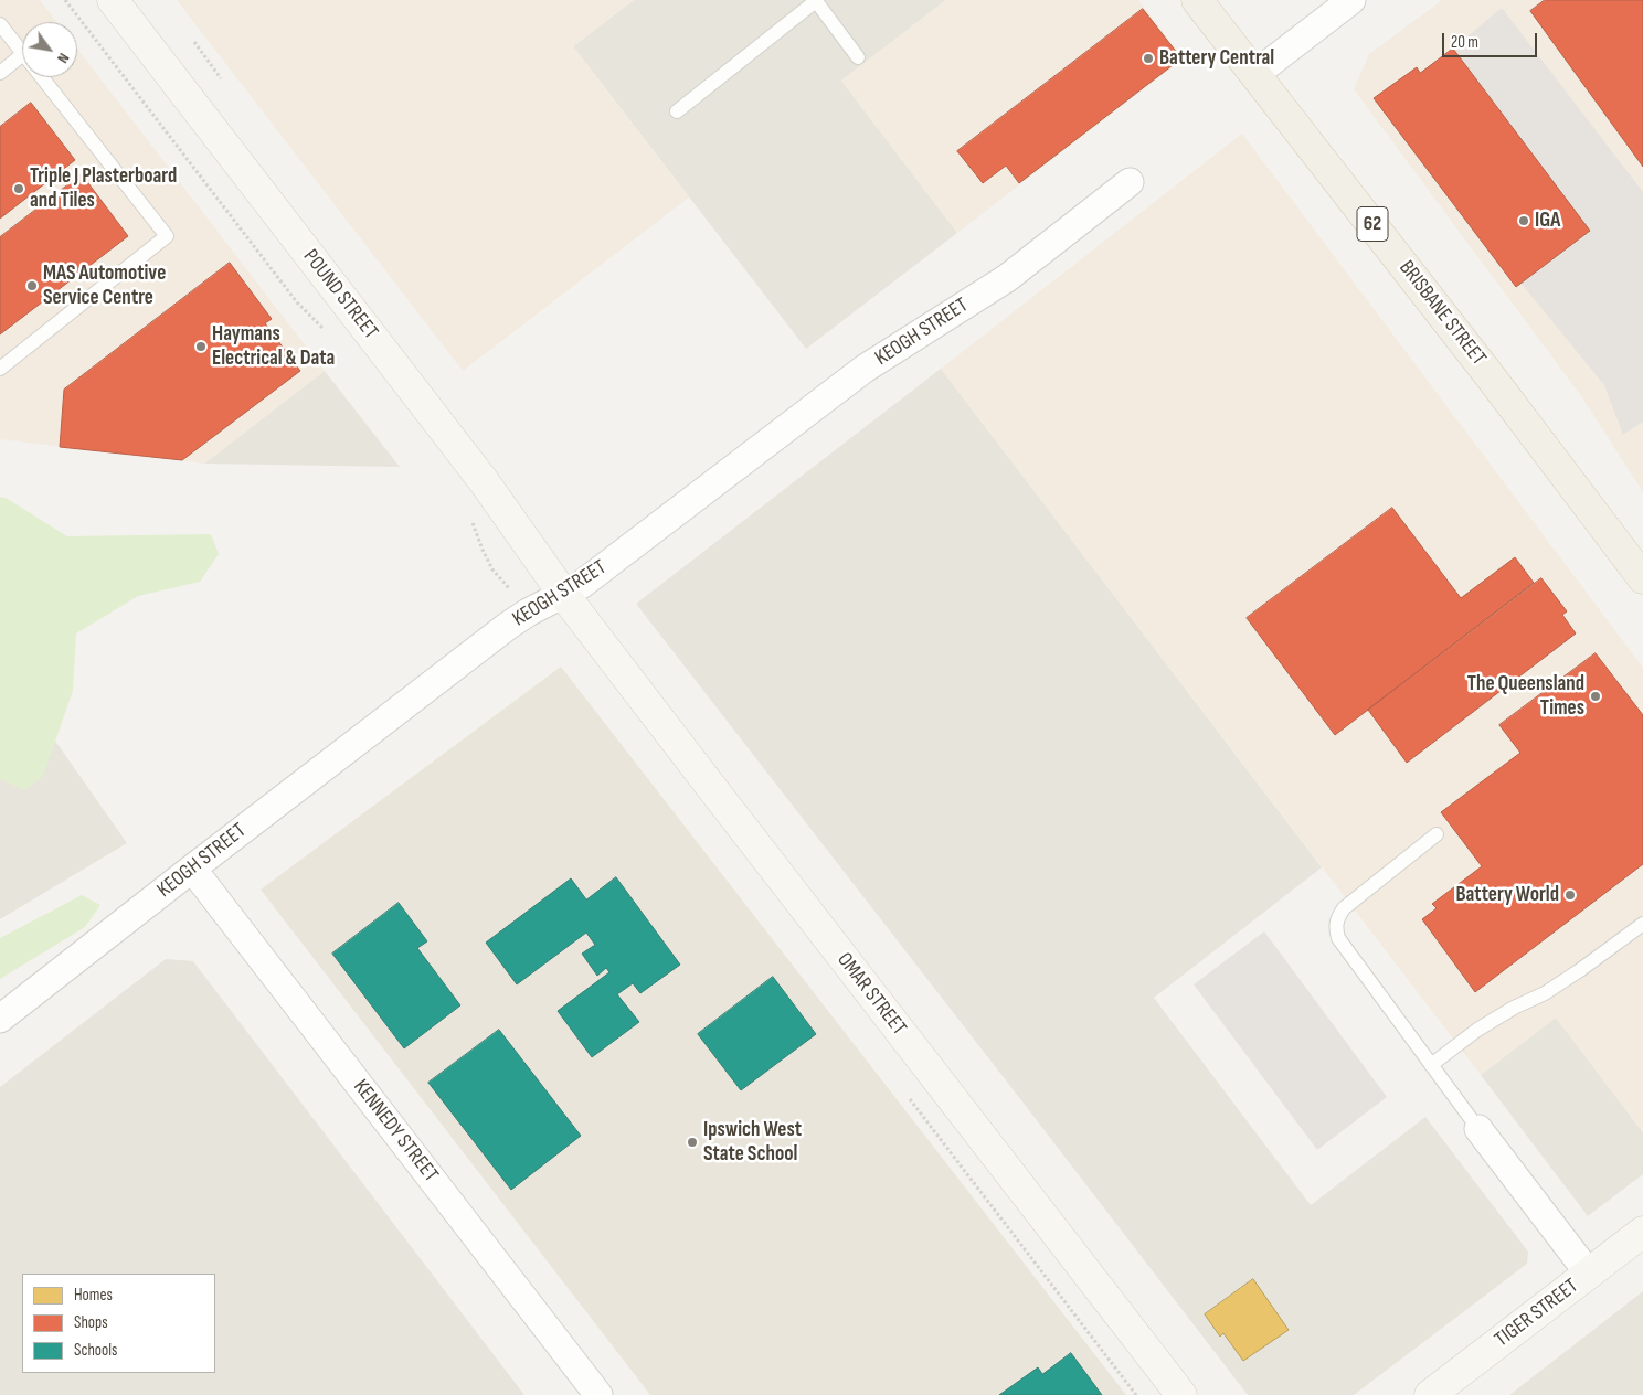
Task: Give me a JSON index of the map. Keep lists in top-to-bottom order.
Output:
{
  "streets": {
    "main road": ["62", "BRISBANE STREET"],
    "street": [
      "POUND STREET",
      "KEOGH STREET",
      "OMAR STREET",
      "KENNEDY STREET",
      "TIGER STREET"
    ]
  },
  "crossings": [
    ["POUND STREET", "KEOGH STREET"],
    ["POUND STREET", "OMAR STREET"],
    ["KEOGH STREET", "OMAR STREET"],
    ["KEOGH STREET", "KENNEDY STREET"]
  ],
  "places": [
    "Battery Central",
    "Triple J Plasterboard and Tiles",
    "IGA",
    "MAS Automotive Service Centre",
    "Haymans Electrical & Data",
    "The Queensland Times",
    "Battery World",
    "Ipswich West State School"
  ],
  "legend": ["Homes", "Shops", "Schools"],
  "scale_bar": "20 m",
  "north": "bottom right"
}
